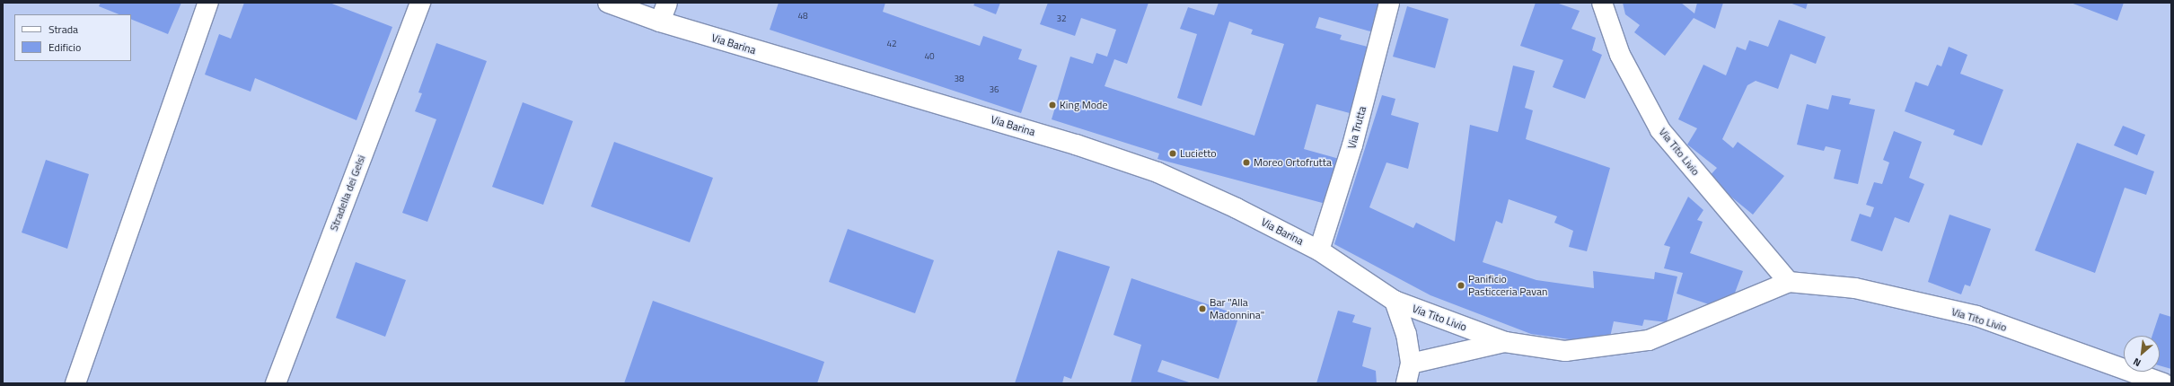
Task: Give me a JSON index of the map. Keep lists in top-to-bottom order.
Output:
{
  "streets": {
    "street": [
      "Via Barina",
      "Via Trutta",
      "Via Tito Livio",
      "Stradella dei Gelsi"
    ]
  },
  "crossings": [
    ["Via Barina", "Via Trutta"],
    ["Via Barina", "Via Tito Livio"]
  ],
  "places": [
    "King Mode",
    "Lucietto",
    "Moreo Ortofrutta",
    "Panificio Pasticceria Pavan",
    "Bar \"Alla Madonnina\""
  ],
  "house_numbers": [
    "48",
    "32",
    "42",
    "40",
    "38",
    "36"
  ],
  "legend": ["Strada", "Edificio"],
  "north": "bottom left"
}
